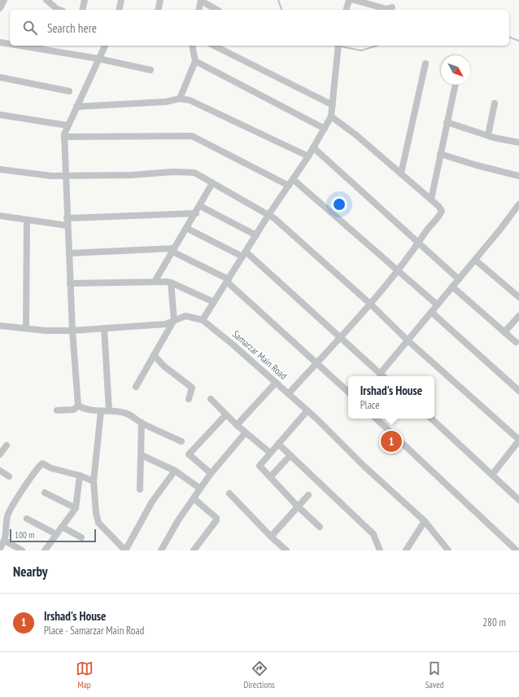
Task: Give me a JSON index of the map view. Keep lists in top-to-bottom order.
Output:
{
  "streets": {
    "street": ["Samarzar Main Road"]
  },
  "scale_bar": "100 m",
  "north": "bottom right",
  "page": {
    "search": "Search here",
    "popup": ["Irshad's House", "Place"],
    "pins": "1",
    "scale": "100 m",
    "heading": "Nearby",
    "list": [
      {
        "mark": "1",
        "name": "Irshad's House",
        "note": "Place · Samarzar Main Road",
        "value": "280 m"
      }
    ],
    "nav": ["Map", "Directions", "Saved"]
  }
}
